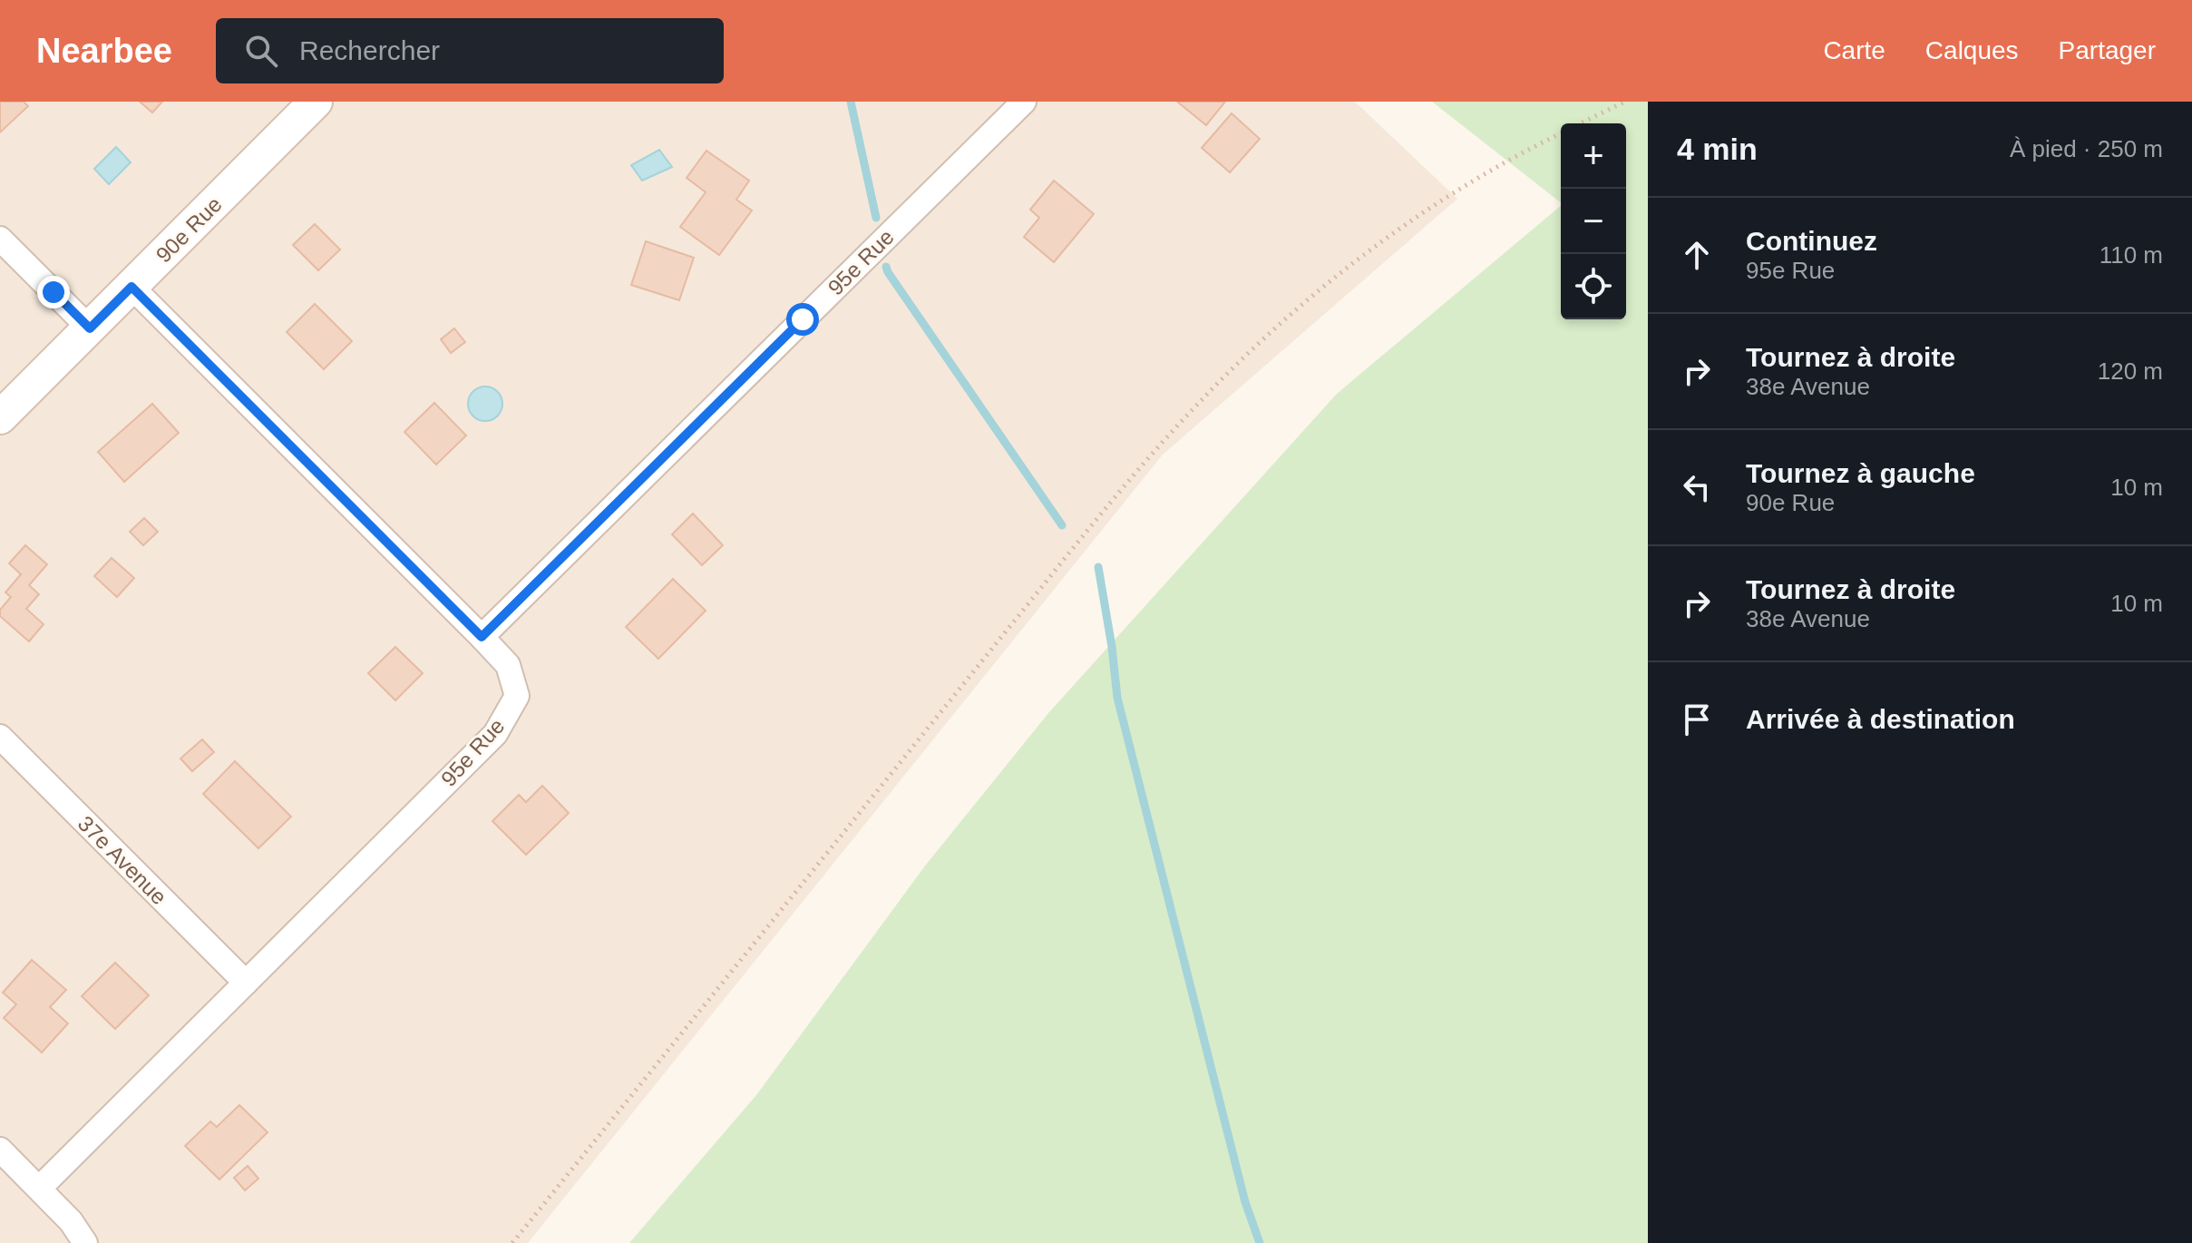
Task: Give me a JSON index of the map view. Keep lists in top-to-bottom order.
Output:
{
  "streets": {
    "street": ["90e Rue", "95e Rue", "37e Avenue"]
  },
  "crossings": [
    ["95e Rue", "37e Avenue"]
  ],
  "page": {
    "header": "Nearbee",
    "search": "Rechercher",
    "nav": ["Carte", "Calques", "Partager"],
    "heading": ["4 min", "À pied · 250 m"],
    "map_buttons": ["+", "−"],
    "list": [
      ["Continuez", "95e Rue", "110 m"],
      ["Tournez à droite", "38e Avenue", "120 m"],
      ["Tournez à gauche", "90e Rue", "10 m"],
      ["Tournez à droite", "38e Avenue", "10 m"],
      "Arrivée à destination"
    ]
  }
}
